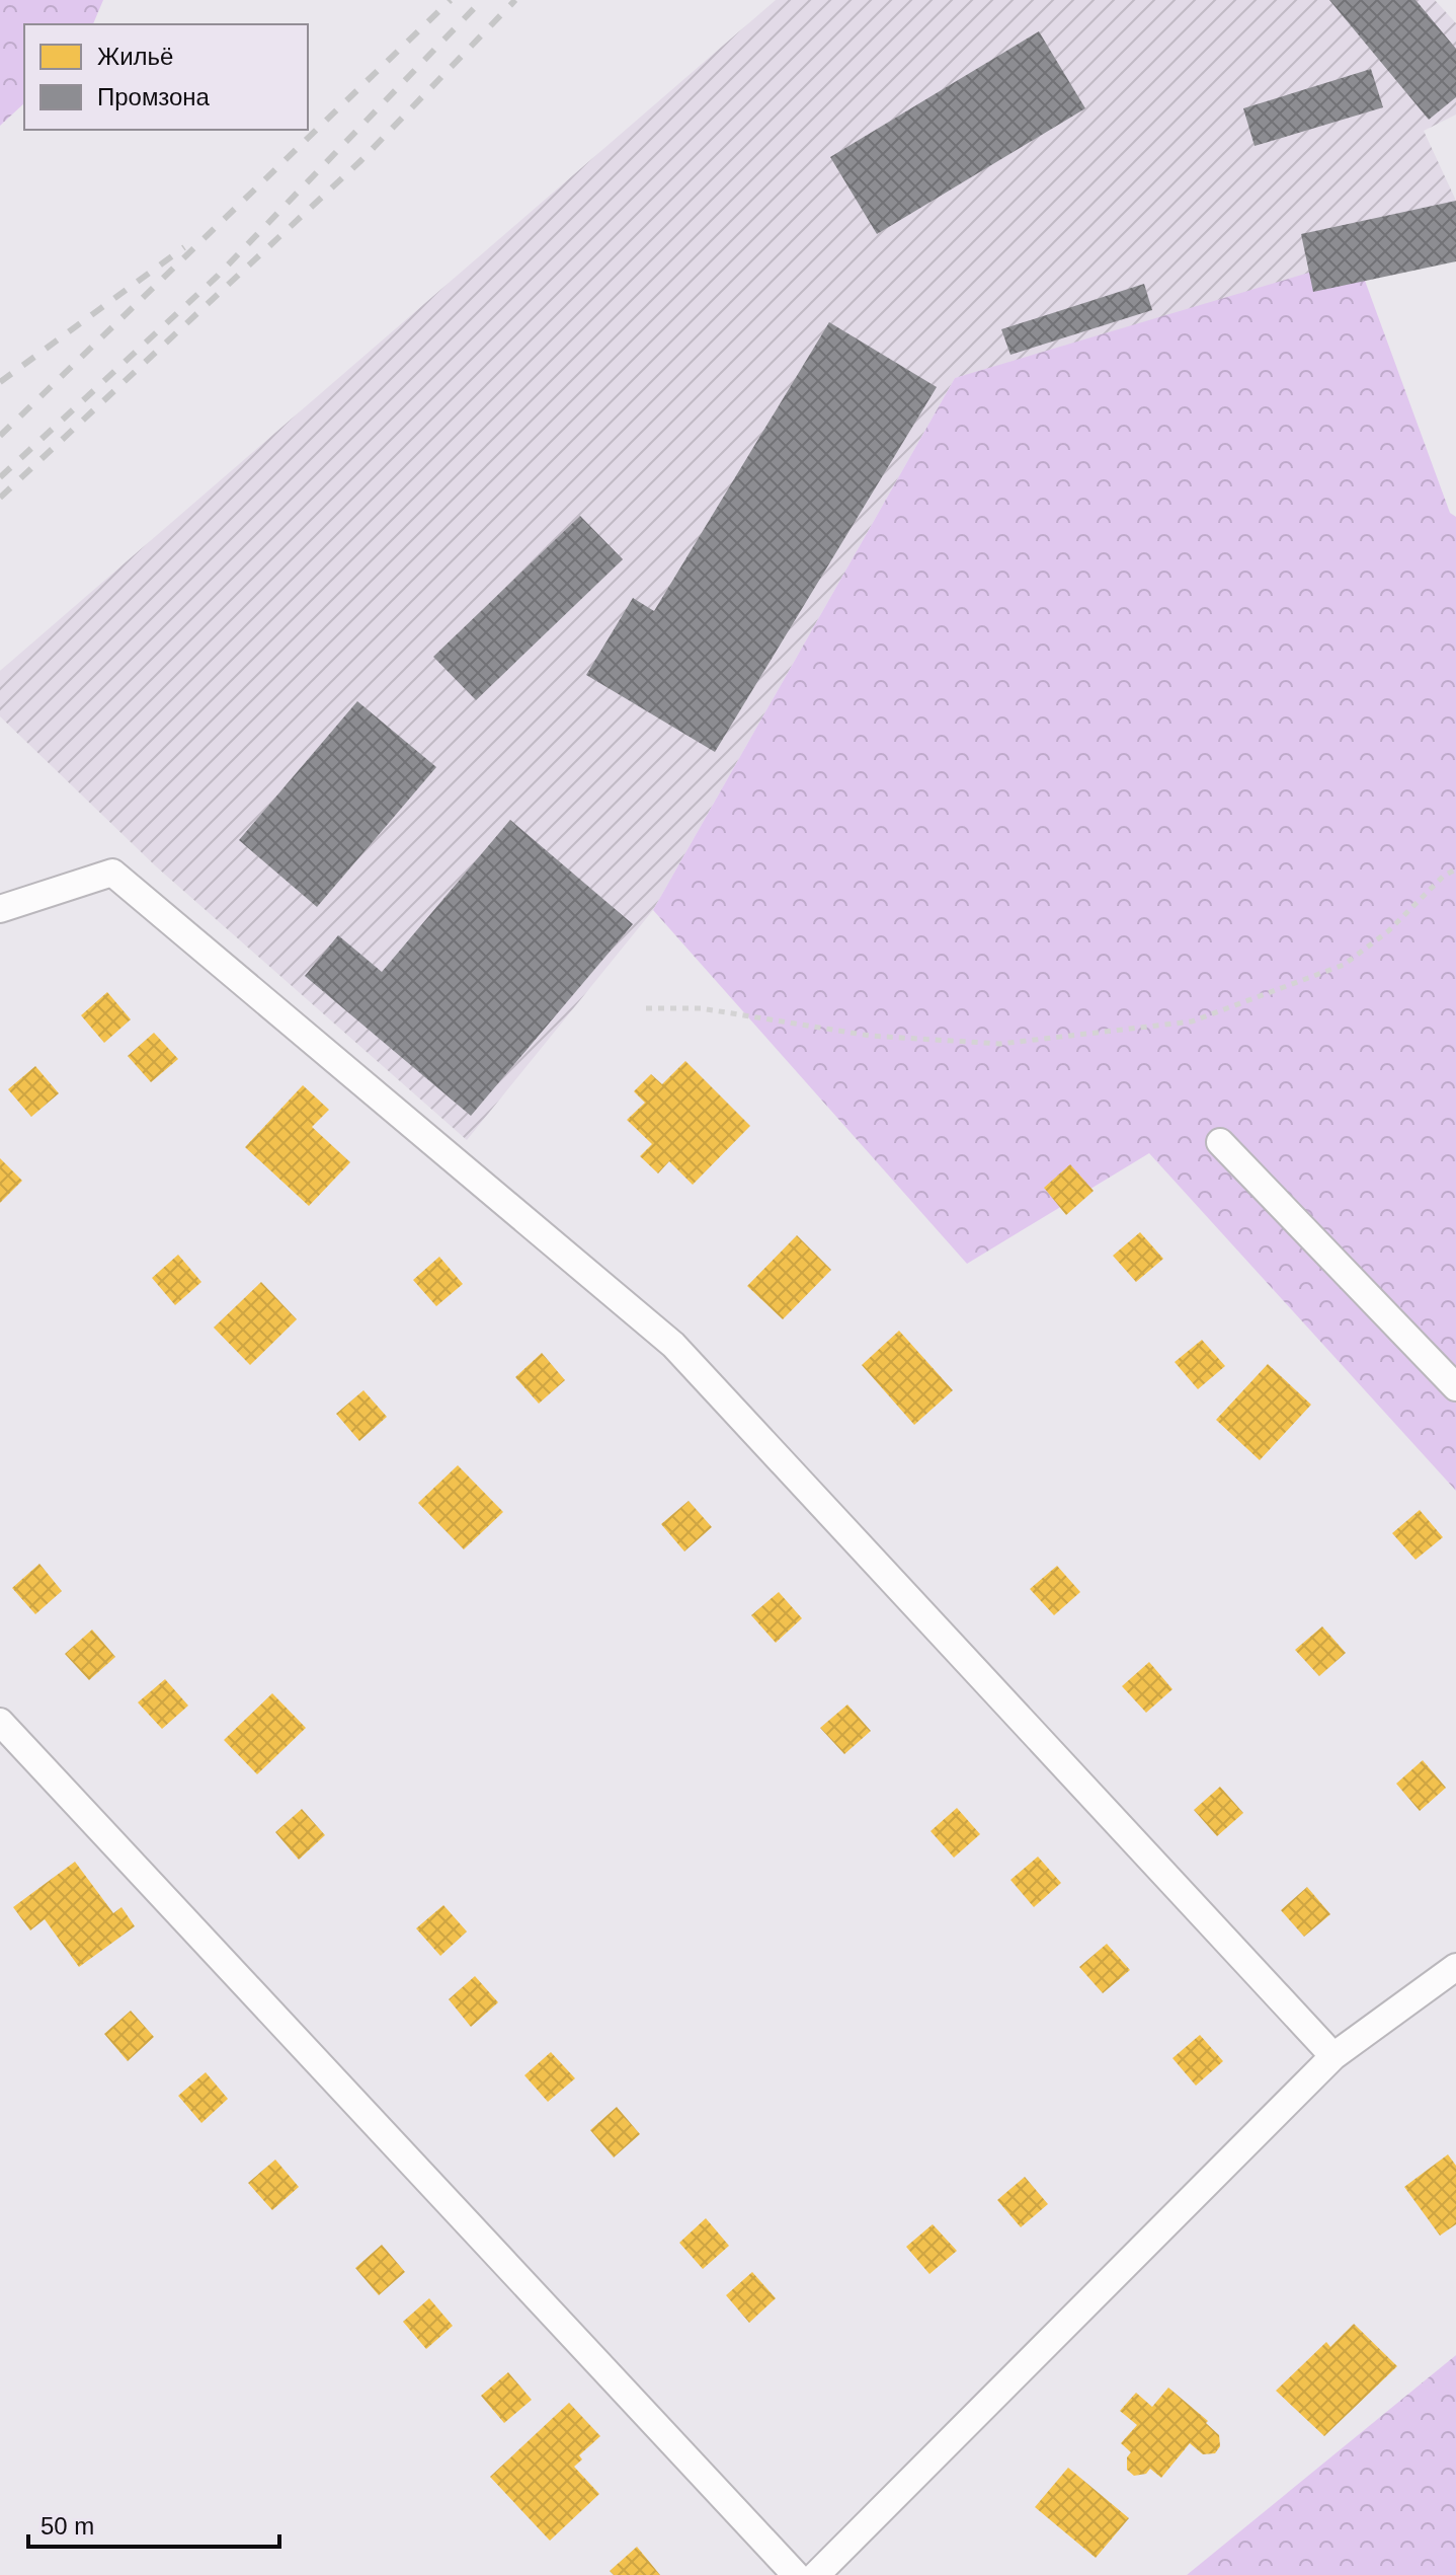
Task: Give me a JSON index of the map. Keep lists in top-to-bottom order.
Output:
{
  "legend": ["Жильё", "Промзона"],
  "scale_bar": "50 m"
}
